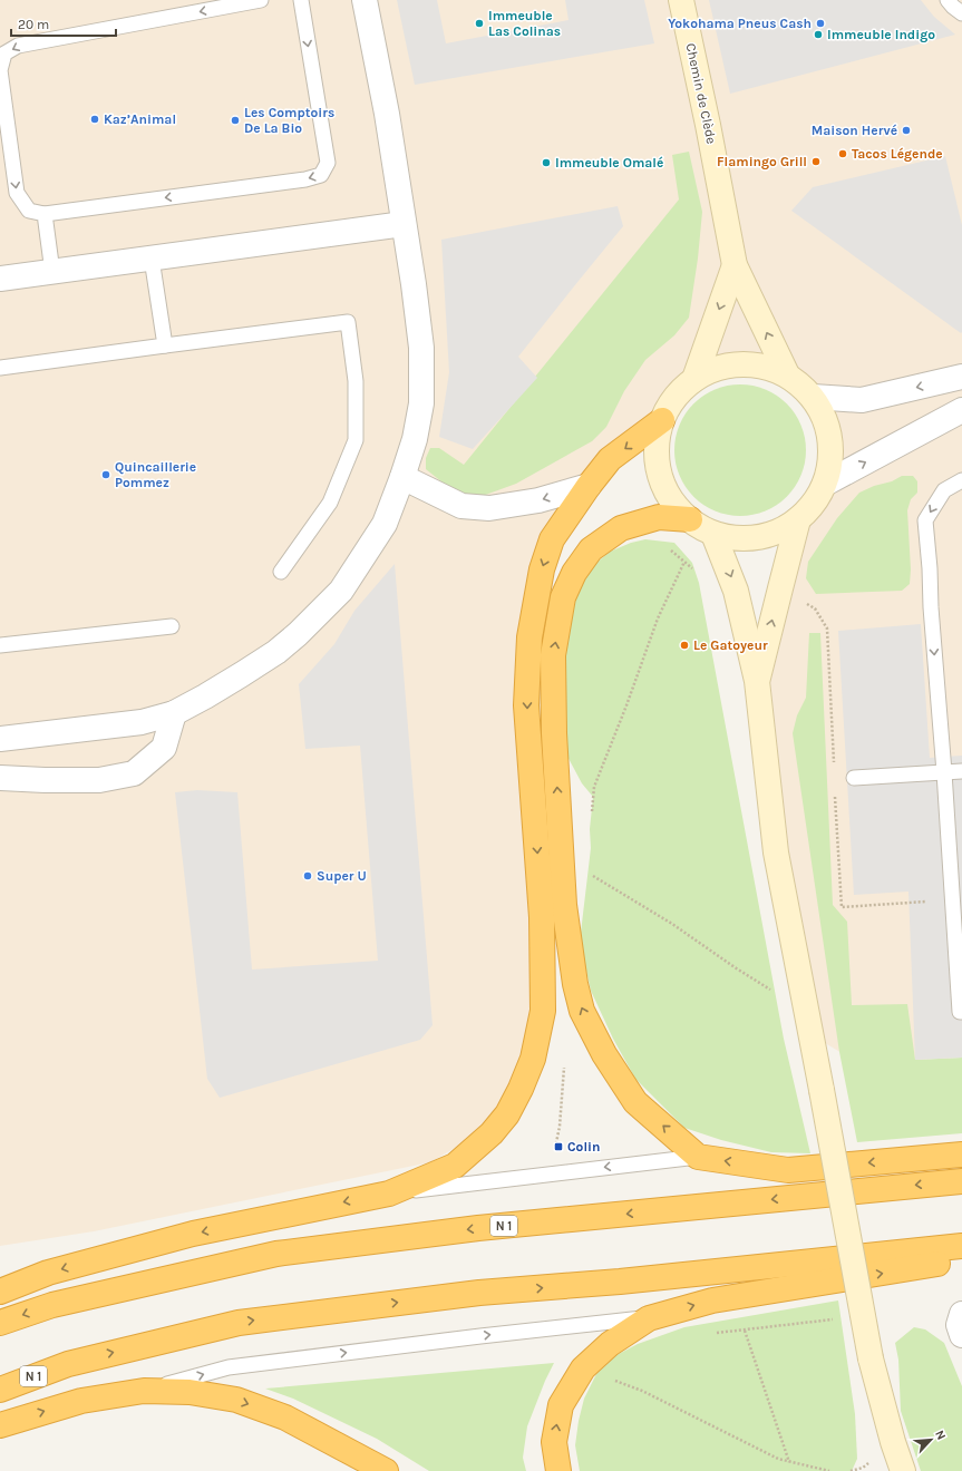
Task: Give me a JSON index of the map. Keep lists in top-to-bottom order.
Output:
{
  "streets": {
    "highway": ["N 1"],
    "main road": ["Chemin de Clède"]
  },
  "places": {
    "other": [
      "Immeuble Las Colinas",
      "Yokohama Pneus Cash",
      "Immeuble Indigo",
      "Kaz’Animal",
      "Les Comptoirs De La Bio",
      "Maison Hervé",
      "Tacos Légende",
      "Flamingo Grill",
      "Immeuble Omalé",
      "Quincaillerie Pommez",
      "Le Gatoyeur",
      "Super U"
    ],
    "transit": ["Colin"]
  },
  "scale_bar": "20 m",
  "north": "top right"
}
